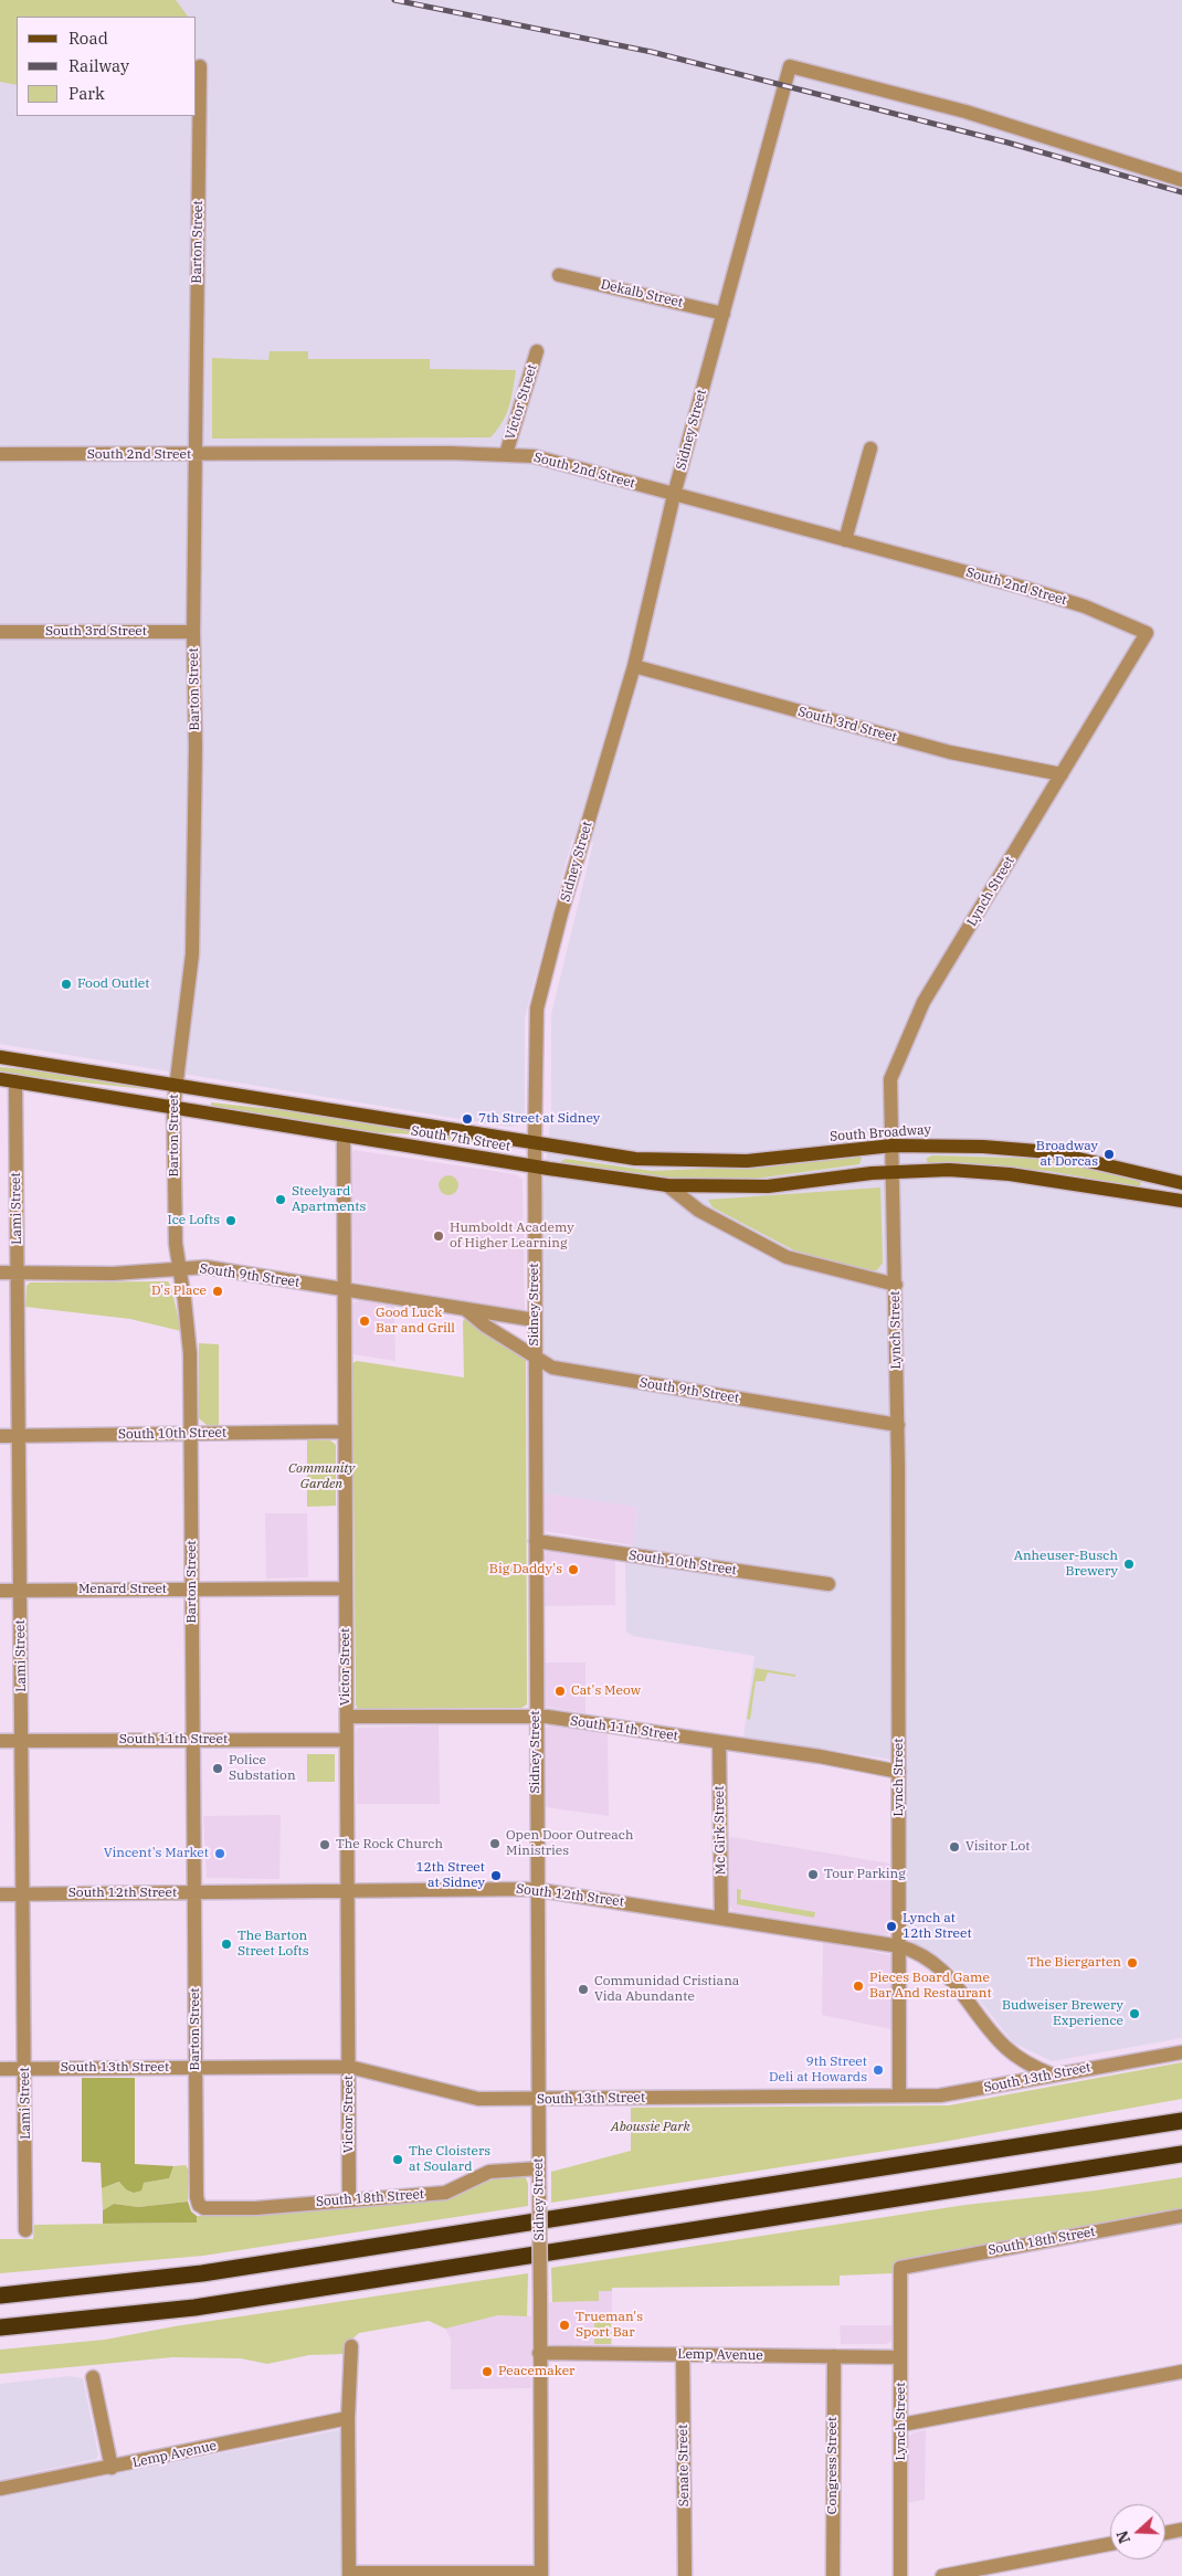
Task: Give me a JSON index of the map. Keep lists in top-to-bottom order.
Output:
{
  "streets": {
    "main road": ["South Broadway", "South 7th Street"],
    "street": [
      "Barton Street",
      "Dekalb Street",
      "Victor Street",
      "Sidney Street",
      "South 2nd Street",
      "South 3rd Street",
      "Lynch Street",
      "Lami Street",
      "South 9th Street",
      "South 10th Street",
      "Menard Street",
      "South 11th Street",
      "Mc Girk Street",
      "South 12th Street",
      "South 13th Street",
      "South 18th Street",
      "Lemp Avenue",
      "Senate Street",
      "Congress Street"
    ]
  },
  "crossings": [
    ["Barton Street", "South 2nd Street"],
    ["Barton Street", "South 3rd Street"],
    ["Barton Street", "South 7th Street"],
    ["Barton Street", "South 9th Street"],
    ["Barton Street", "South 10th Street"],
    ["Barton Street", "Menard Street"],
    ["Barton Street", "South 11th Street"],
    ["Barton Street", "South 12th Street"],
    ["Barton Street", "South 13th Street"],
    ["Barton Street", "South 18th Street"],
    ["Dekalb Street", "Sidney Street"],
    ["Victor Street", "South 2nd Street"],
    ["Victor Street", "South 7th Street"],
    ["Victor Street", "South 9th Street"],
    ["Victor Street", "South 10th Street"],
    ["Victor Street", "Menard Street"],
    ["Victor Street", "South 11th Street"],
    ["Victor Street", "South 12th Street"],
    ["Victor Street", "South 13th Street"],
    ["Victor Street", "South 18th Street"],
    ["Sidney Street", "South 2nd Street"],
    ["Sidney Street", "South 3rd Street"],
    ["Sidney Street", "South 7th Street"],
    ["Sidney Street", "South 9th Street"],
    ["Sidney Street", "South 10th Street"],
    ["Sidney Street", "South 11th Street"],
    ["Sidney Street", "South 12th Street"],
    ["Sidney Street", "South 13th Street"],
    ["Sidney Street", "South 18th Street"],
    ["Sidney Street", "Lemp Avenue"],
    ["South 2nd Street", "Lynch Street"],
    ["South 3rd Street", "Lynch Street"],
    ["Lynch Street", "South Broadway"],
    ["Lynch Street", "South 9th Street"],
    ["Lynch Street", "South 11th Street"],
    ["Lynch Street", "South 12th Street"],
    ["Lynch Street", "South 13th Street"],
    ["Lynch Street", "South 18th Street"],
    ["Lynch Street", "Lemp Avenue"],
    ["South Broadway", "South 7th Street"],
    ["South 7th Street", "Lami Street"],
    ["Lami Street", "South 9th Street"],
    ["Lami Street", "South 10th Street"],
    ["Lami Street", "Menard Street"],
    ["Lami Street", "South 11th Street"],
    ["Lami Street", "South 12th Street"],
    ["Lami Street", "South 13th Street"],
    ["South 11th Street", "Mc Girk Street"],
    ["Mc Girk Street", "South 12th Street"],
    ["South 12th Street", "South 13th Street"],
    ["Lemp Avenue", "Senate Street"],
    ["Lemp Avenue", "Congress Street"]
  ],
  "parks": ["Community Garden", "Aboussie Park"],
  "places": [
    "Food Outlet",
    "7th Street at Sidney",
    "Broadway at Dorcas",
    "Steelyard Apartments",
    "Ice Lofts",
    "Humboldt Academy of Higher Learning",
    "D's Place",
    "Good Luck Bar and Grill",
    "Anheuser-Busch Brewery",
    "Big Daddy's",
    "Cat's Meow",
    "Police Substation",
    "Open Door Outreach Ministries",
    "The Rock Church",
    "Visitor Lot",
    "Vincent's Market",
    "Tour Parking",
    "12th Street at Sidney",
    "Lynch at 12th Street",
    "The Barton Street Lofts",
    "The Biergarten",
    "Pieces Board Game Bar And Restaurant",
    "Communidad Cristiana Vida Abundante",
    "Budweiser Brewery Experience",
    "9th Street Deli at Howards",
    "The Cloisters at Soulard",
    "Trueman's Sport Bar",
    "Peacemaker"
  ],
  "legend": ["Road", "Railway", "Park"],
  "north": "left"
}
